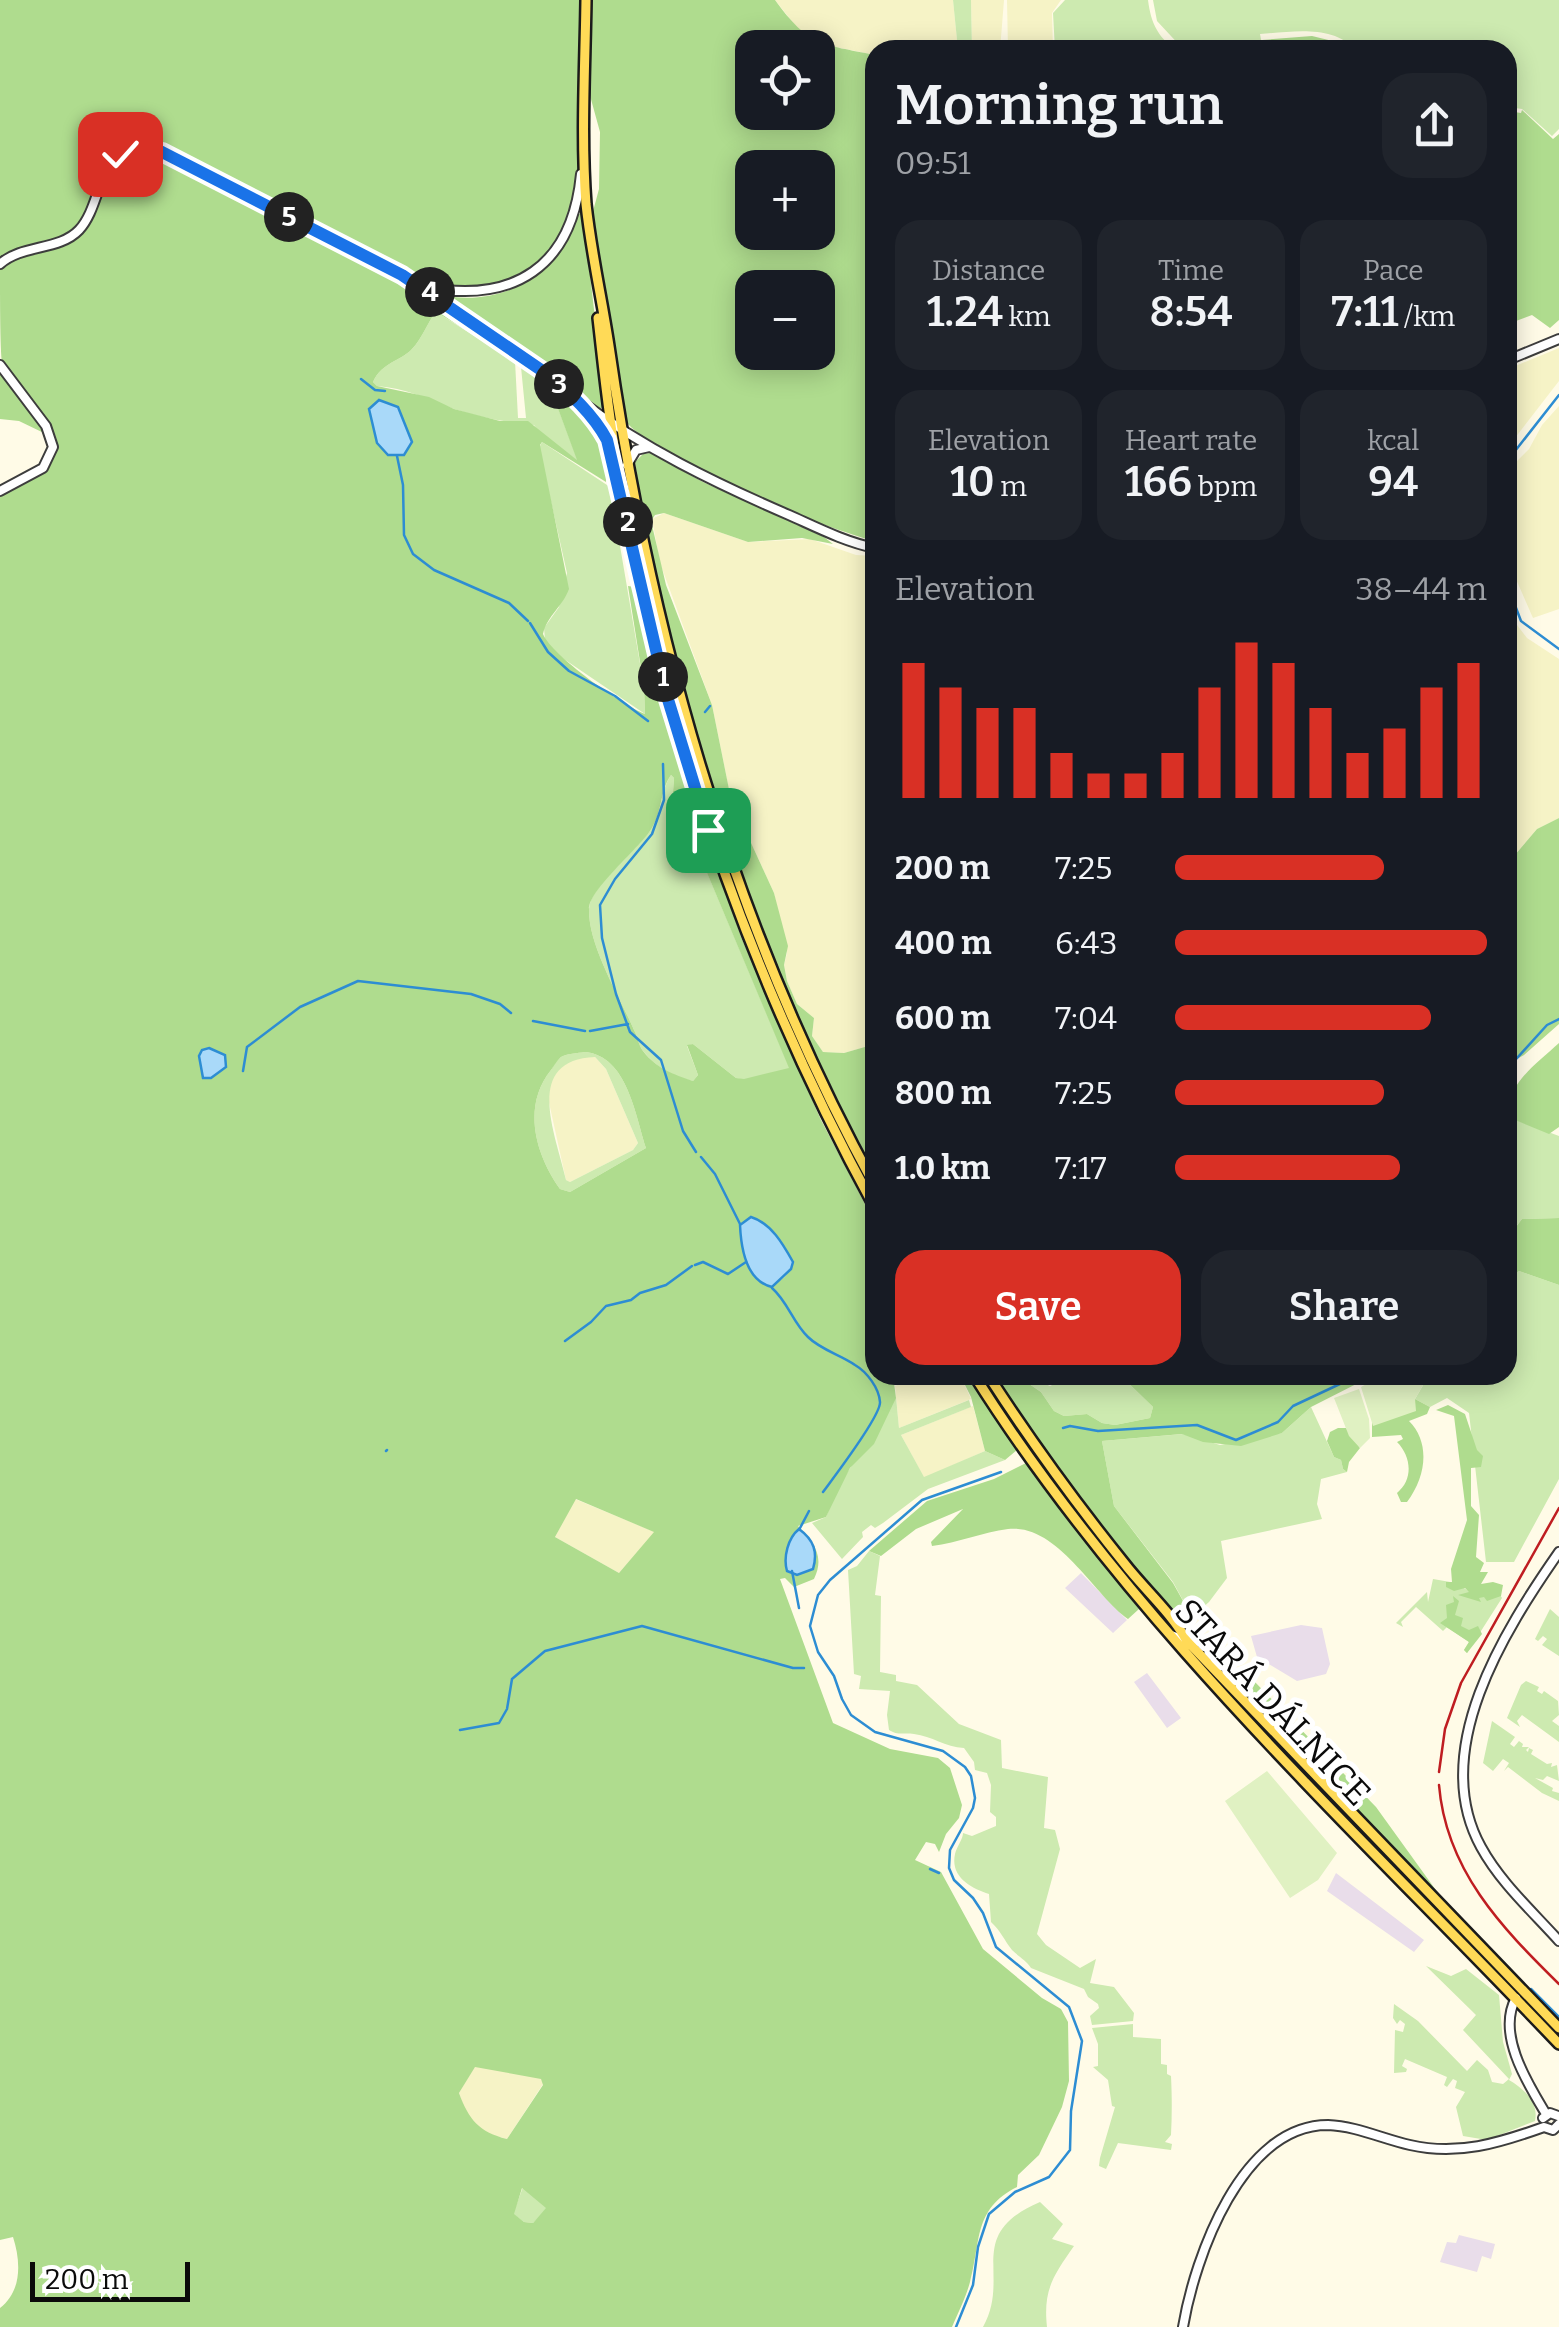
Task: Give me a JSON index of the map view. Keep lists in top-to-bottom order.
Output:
{
  "streets": {
    "main road": ["STARÁ DÁLNICE"]
  },
  "scale_bar": "200 m",
  "page": {
    "map_buttons": ["+", "−"],
    "heading": ["Morning run", "09:51"],
    "pins": [
      "5",
      "4",
      "3",
      "2",
      "1"
    ],
    "stats": [
      ["Distance", "1.24 km"],
      ["Time", "8:54"],
      ["Pace", "7:11 /km"],
      ["Elevation", "10 m"],
      ["Heart rate", "166 bpm"],
      ["kcal", "94"]
    ],
    "chart": ["Elevation", "38–44 m"],
    "list": [
      {
        "name": "200 m",
        "note": "7:25"
      },
      {
        "name": "400 m",
        "note": "6:43"
      },
      {
        "name": "600 m",
        "note": "7:04"
      },
      {
        "name": "800 m",
        "note": "7:25"
      },
      {
        "name": "1.0 km",
        "note": "7:17"
      }
    ],
    "buttons": ["Save", "Share"],
    "scale": "200 m"
  }
}
